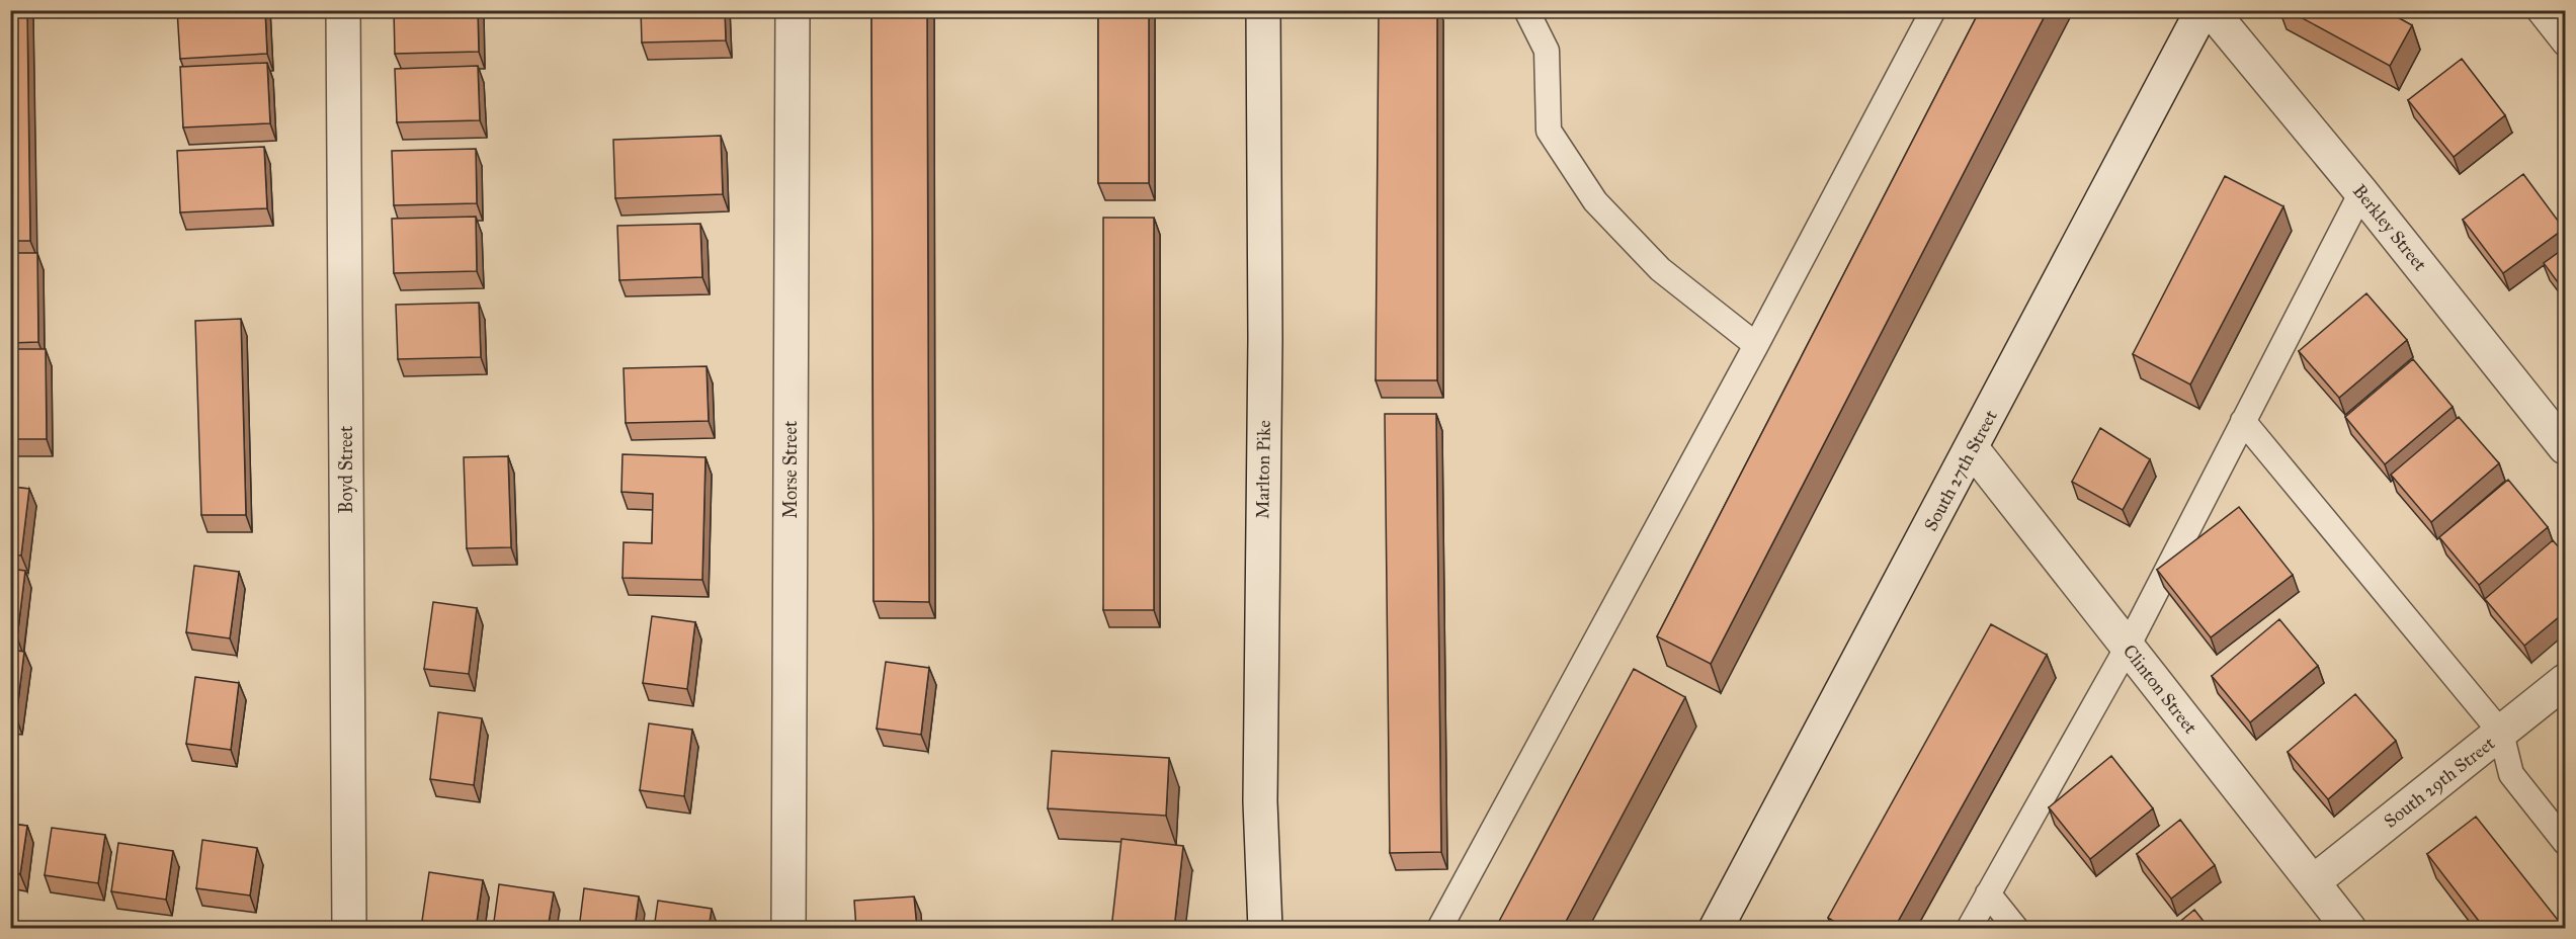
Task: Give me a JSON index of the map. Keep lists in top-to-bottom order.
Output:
{
  "streets": {
    "street": [
      "Berkley Street",
      "Boyd Street",
      "Morse Street",
      "Marlton Pike",
      "South 27th Street",
      "Clinton Street",
      "South 29th Street"
    ]
  },
  "crossings": [
    ["South 27th Street", "Clinton Street"],
    ["Clinton Street", "South 29th Street"]
  ]
}
